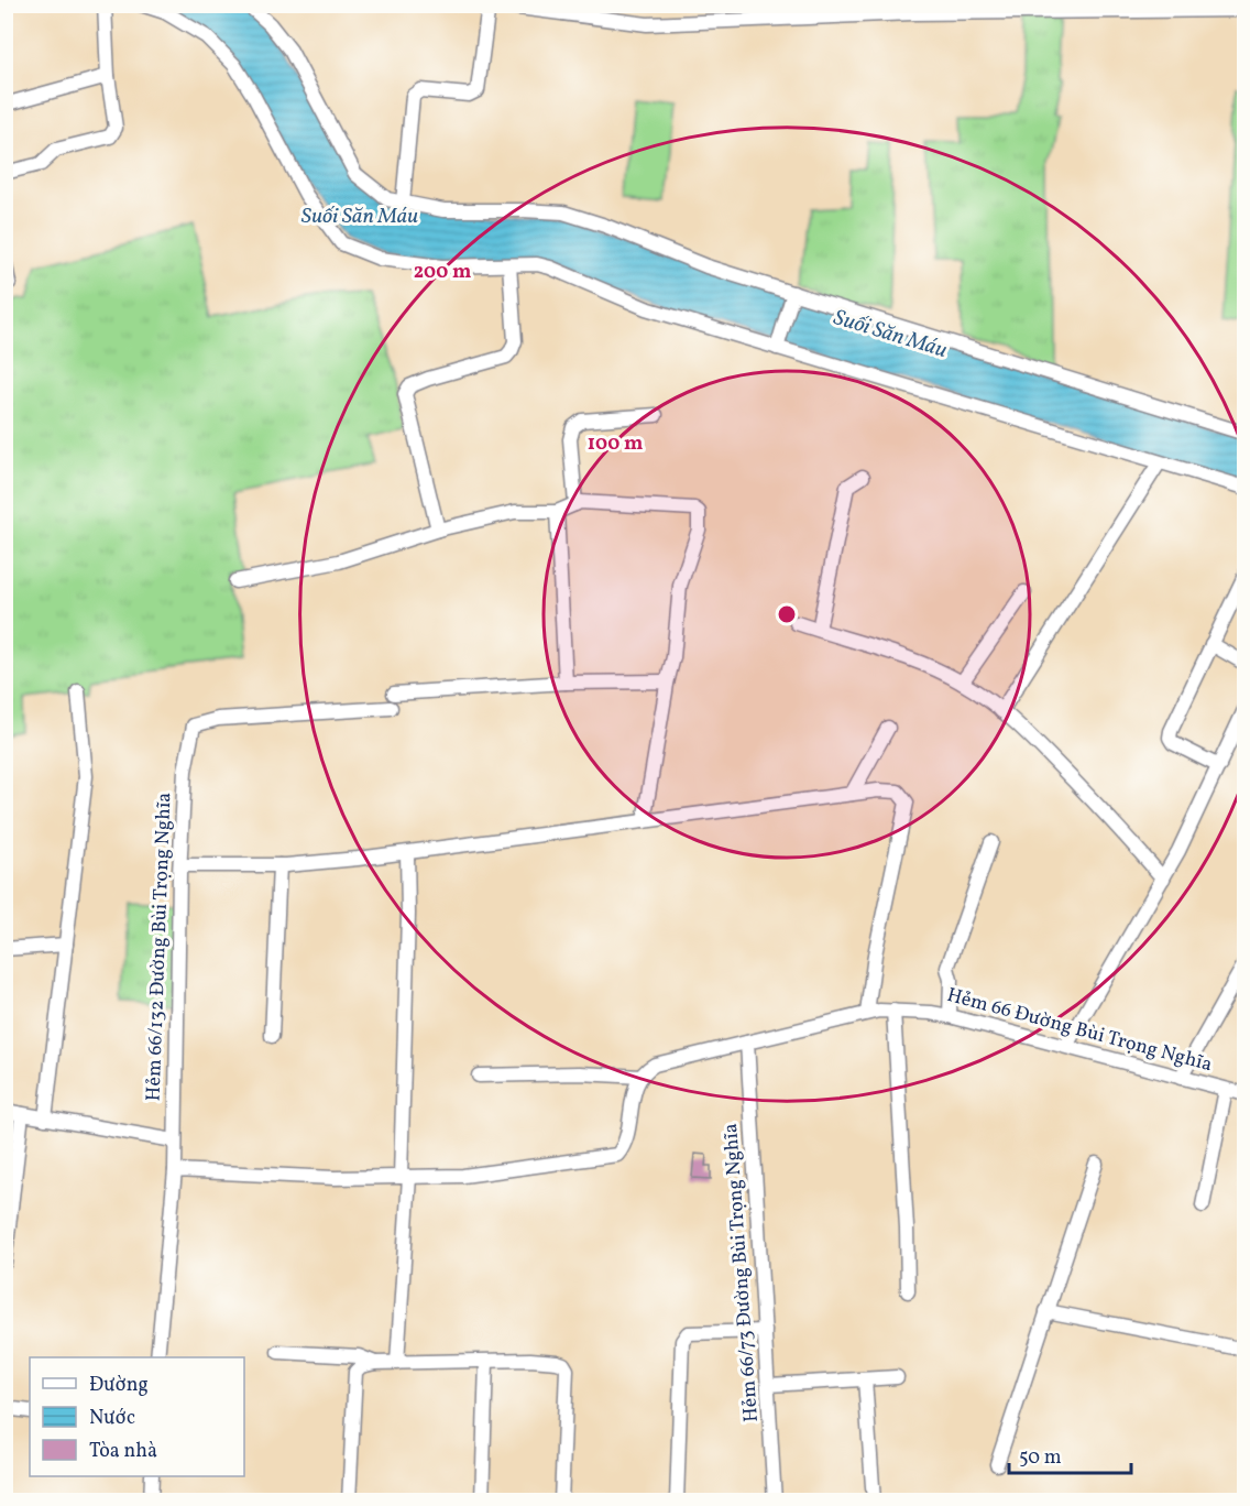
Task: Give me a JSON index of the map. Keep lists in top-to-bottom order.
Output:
{
  "streets": {
    "street": ["Hẻm 66/132 Đường Bùi Trọng Nghĩa", "Hẻm 66 Đường Bùi Trọng Nghĩa", "Hẻm 66/73 Đường Bùi Trọng Nghĩa"]
  },
  "crossings": [
    ["Hẻm 66 Đường Bùi Trọng Nghĩa", "Hẻm 66/73 Đường Bùi Trọng Nghĩa"]
  ],
  "water": ["Suối Săn Máu"],
  "legend": ["Đường", "Nước", "Tòa nhà"],
  "scale_bar": "50 m",
  "rings": ["200 m", "100 m"]
}
